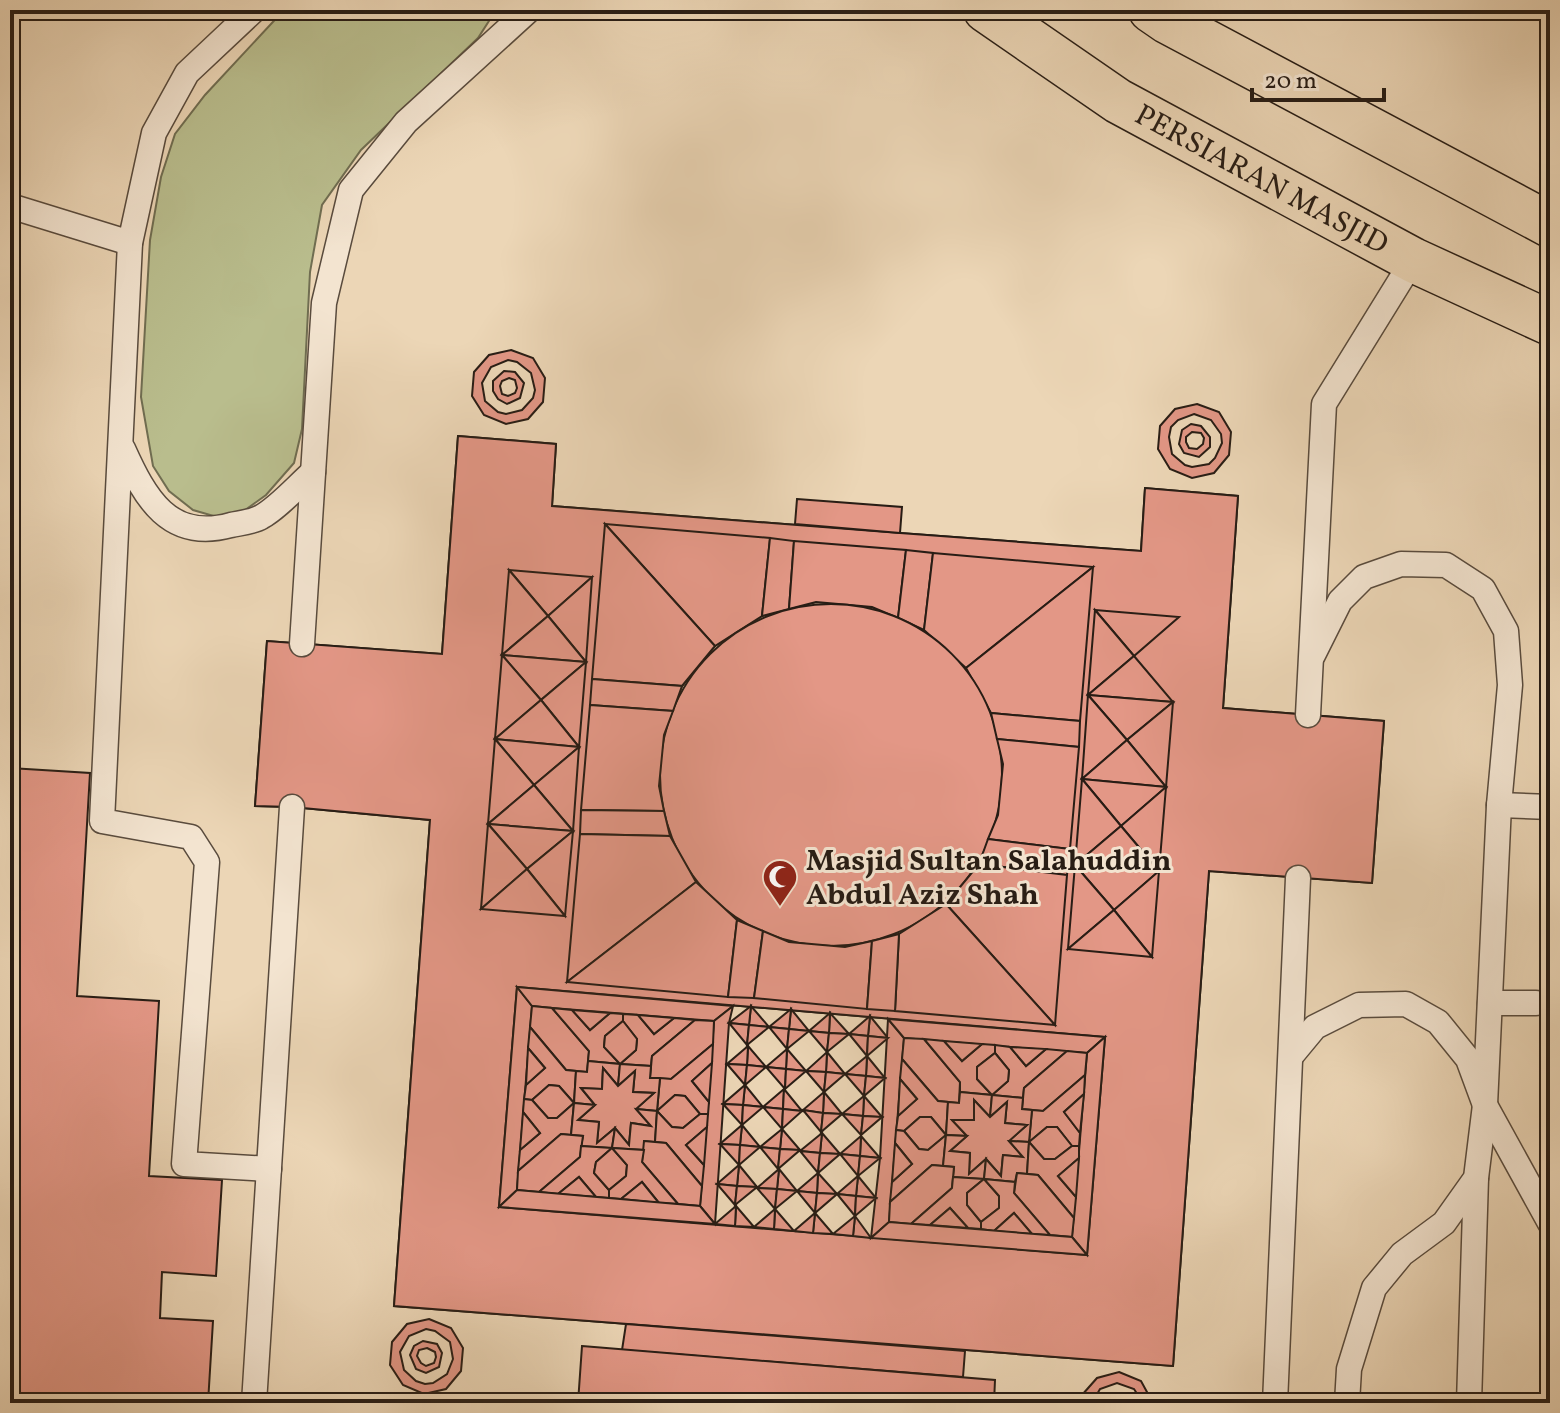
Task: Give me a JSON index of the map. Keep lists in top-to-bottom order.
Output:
{
  "streets": {
    "main road": ["PERSIARAN MASJID"]
  },
  "places": {
    "mosque": ["Masjid Sultan Salahuddin Abdul Aziz Shah"]
  },
  "scale_bar": "20 m"
}
